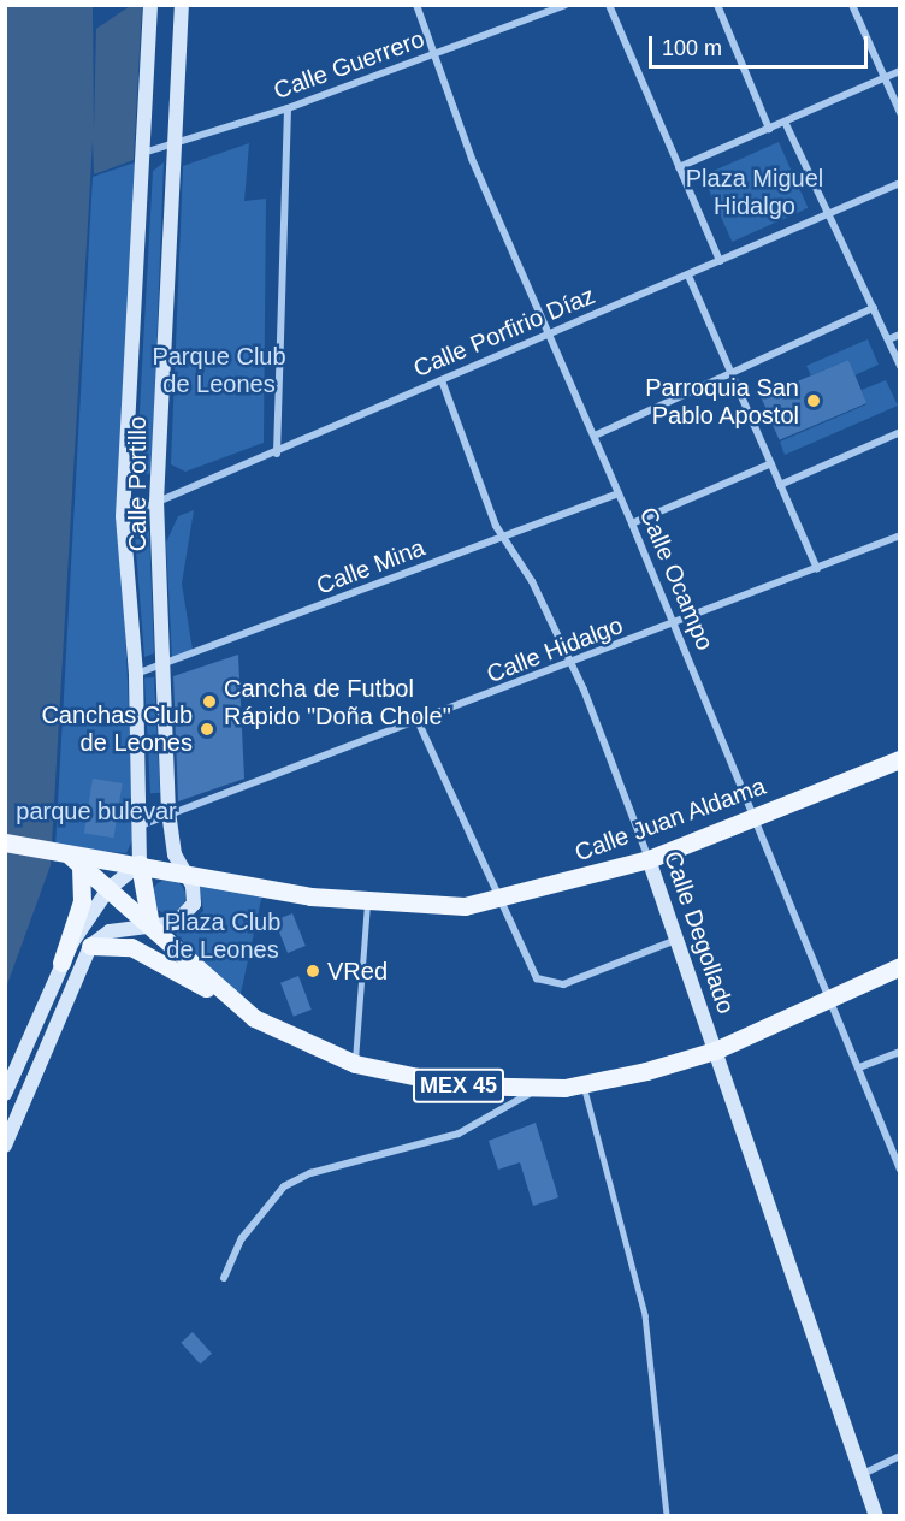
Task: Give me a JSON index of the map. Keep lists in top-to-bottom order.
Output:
{
  "streets": {
    "main road": ["Calle Juan Aldama", "MEX 45"],
    "street": [
      "Calle Guerrero",
      "Calle Porfirio Díaz",
      "Calle Portillo",
      "Calle Mina",
      "Calle Ocampo",
      "Calle Hidalgo",
      "Calle Degollado"
    ]
  },
  "crossings": [
    ["Calle Guerrero", "Calle Portillo"],
    ["Calle Guerrero", "Calle Ocampo"],
    ["Calle Porfirio Díaz", "Calle Portillo"],
    ["Calle Porfirio Díaz", "Calle Ocampo"],
    ["Calle Porfirio Díaz", "Calle Degollado"],
    ["Calle Portillo", "Calle Mina"],
    ["Calle Portillo", "Calle Hidalgo"],
    ["Calle Portillo", "Calle Juan Aldama"],
    ["Calle Portillo", "MEX 45"],
    ["Calle Mina", "Calle Ocampo"],
    ["Calle Mina", "Calle Degollado"],
    ["Calle Ocampo", "Calle Hidalgo"],
    ["Calle Ocampo", "Calle Juan Aldama"],
    ["Calle Ocampo", "MEX 45"],
    ["Calle Hidalgo", "Calle Degollado"],
    ["Calle Juan Aldama", "Calle Degollado"],
    ["Calle Juan Aldama", "MEX 45"],
    ["Calle Degollado", "MEX 45"]
  ],
  "parks": [
    "Plaza Miguel Hidalgo",
    "Parque Club de Leones",
    "parque bulevar",
    "Plaza Club de Leones"
  ],
  "places": [
    "Parroquia San Pablo Apostol",
    "Cancha de Futbol Rápido \"Doña Chole\"",
    "Canchas Club de Leones",
    "VRed"
  ],
  "scale_bar": "100 m"
}
